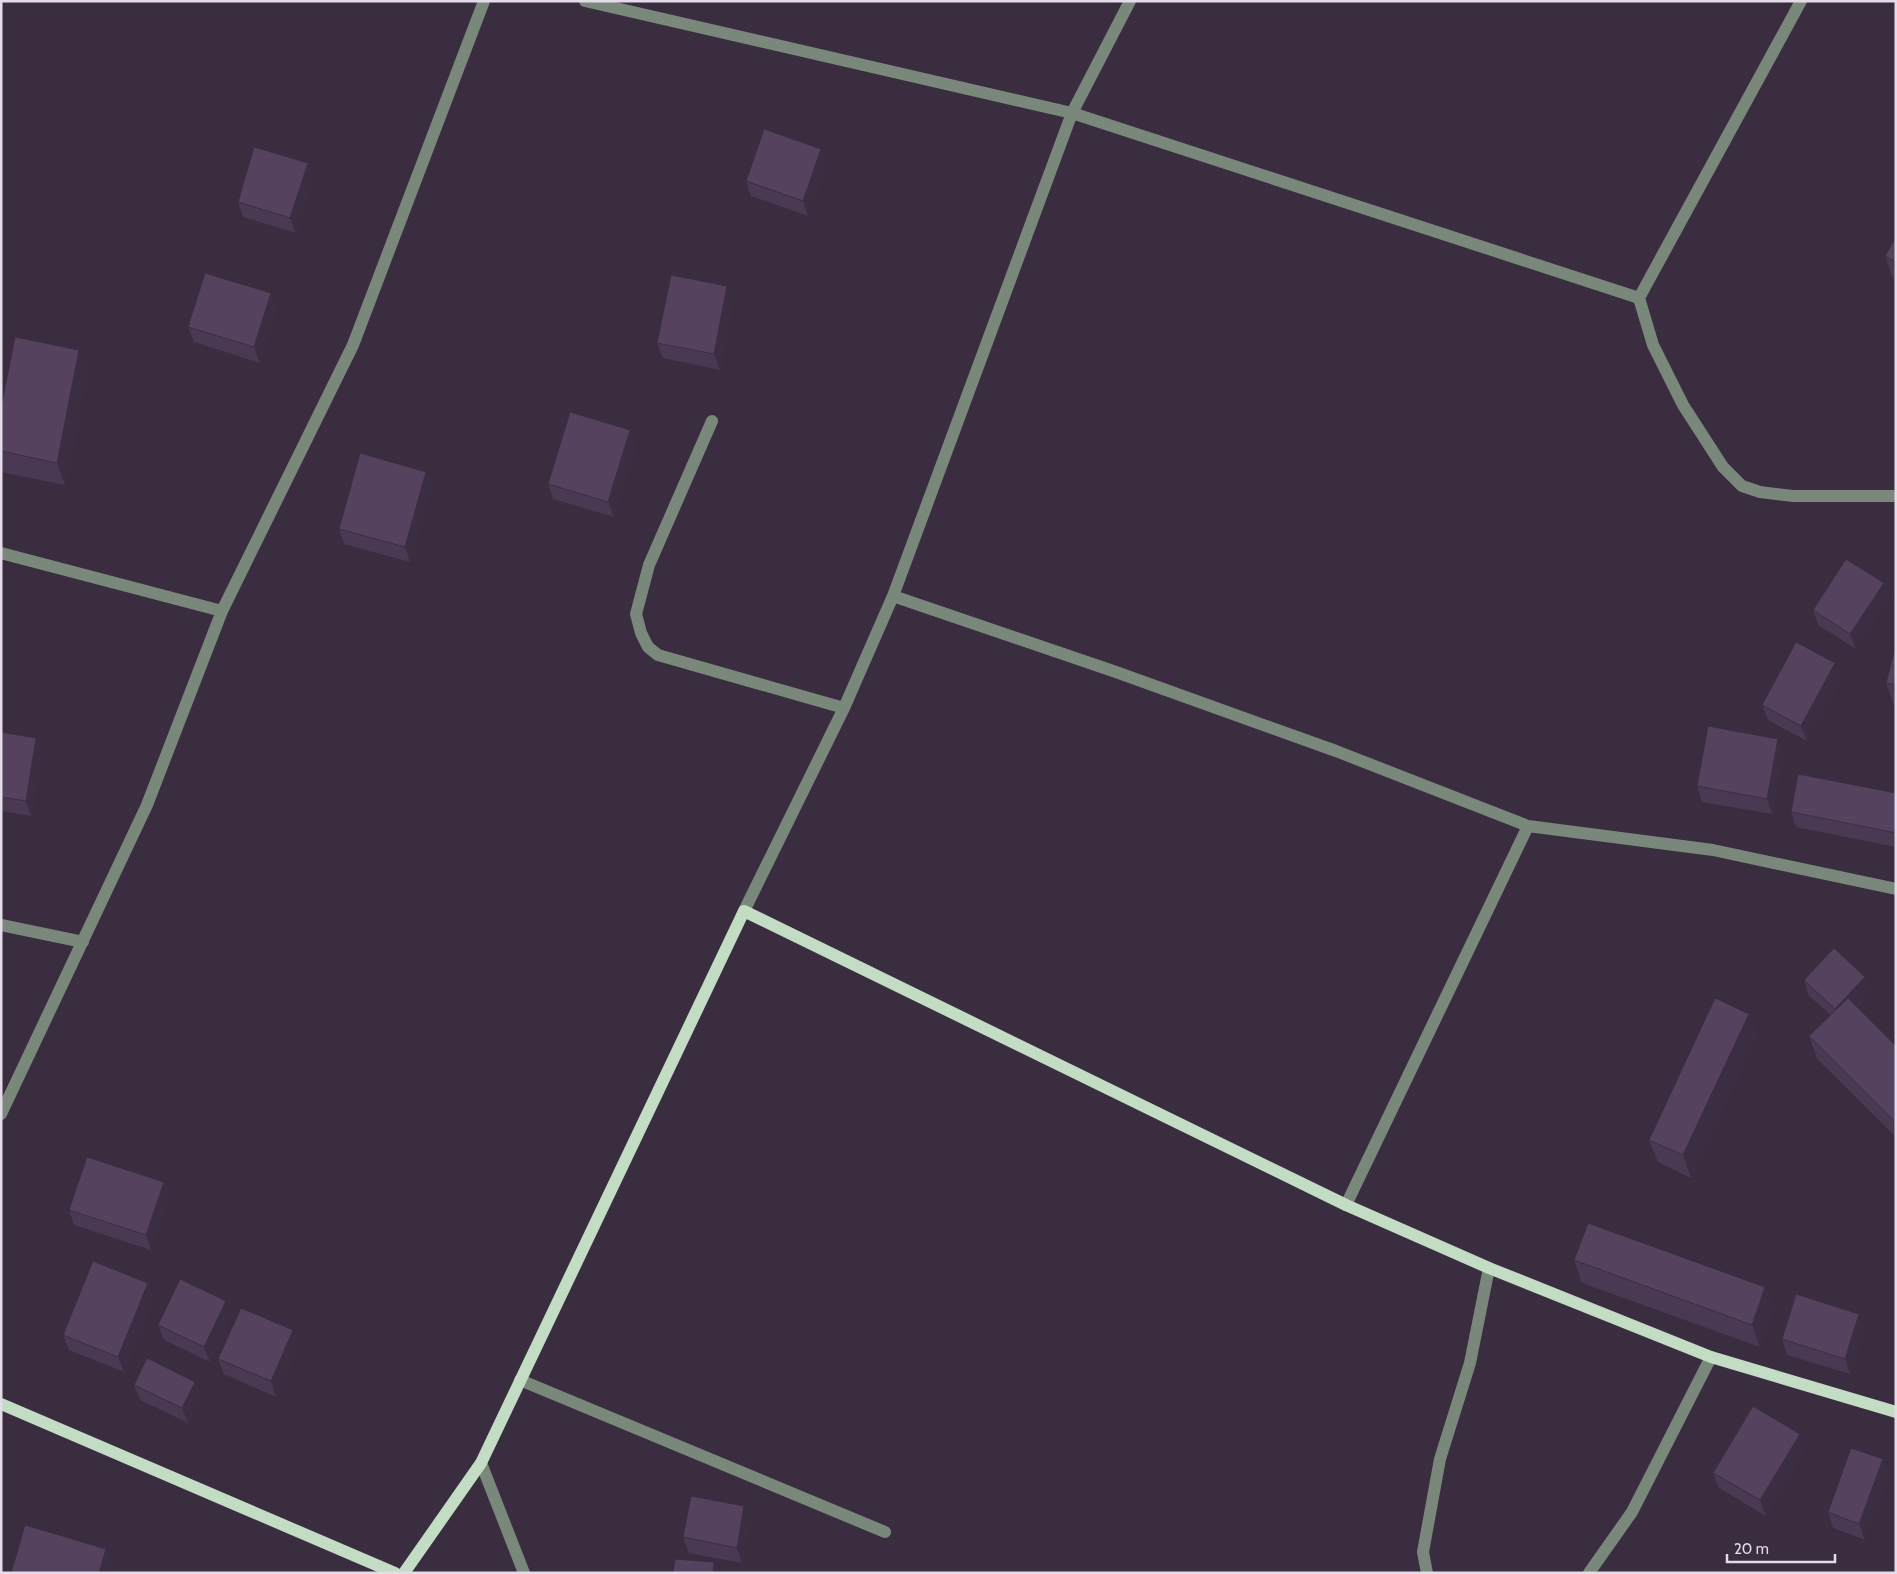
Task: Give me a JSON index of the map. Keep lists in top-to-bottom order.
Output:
{
  "scale_bar": "20 m"
}
